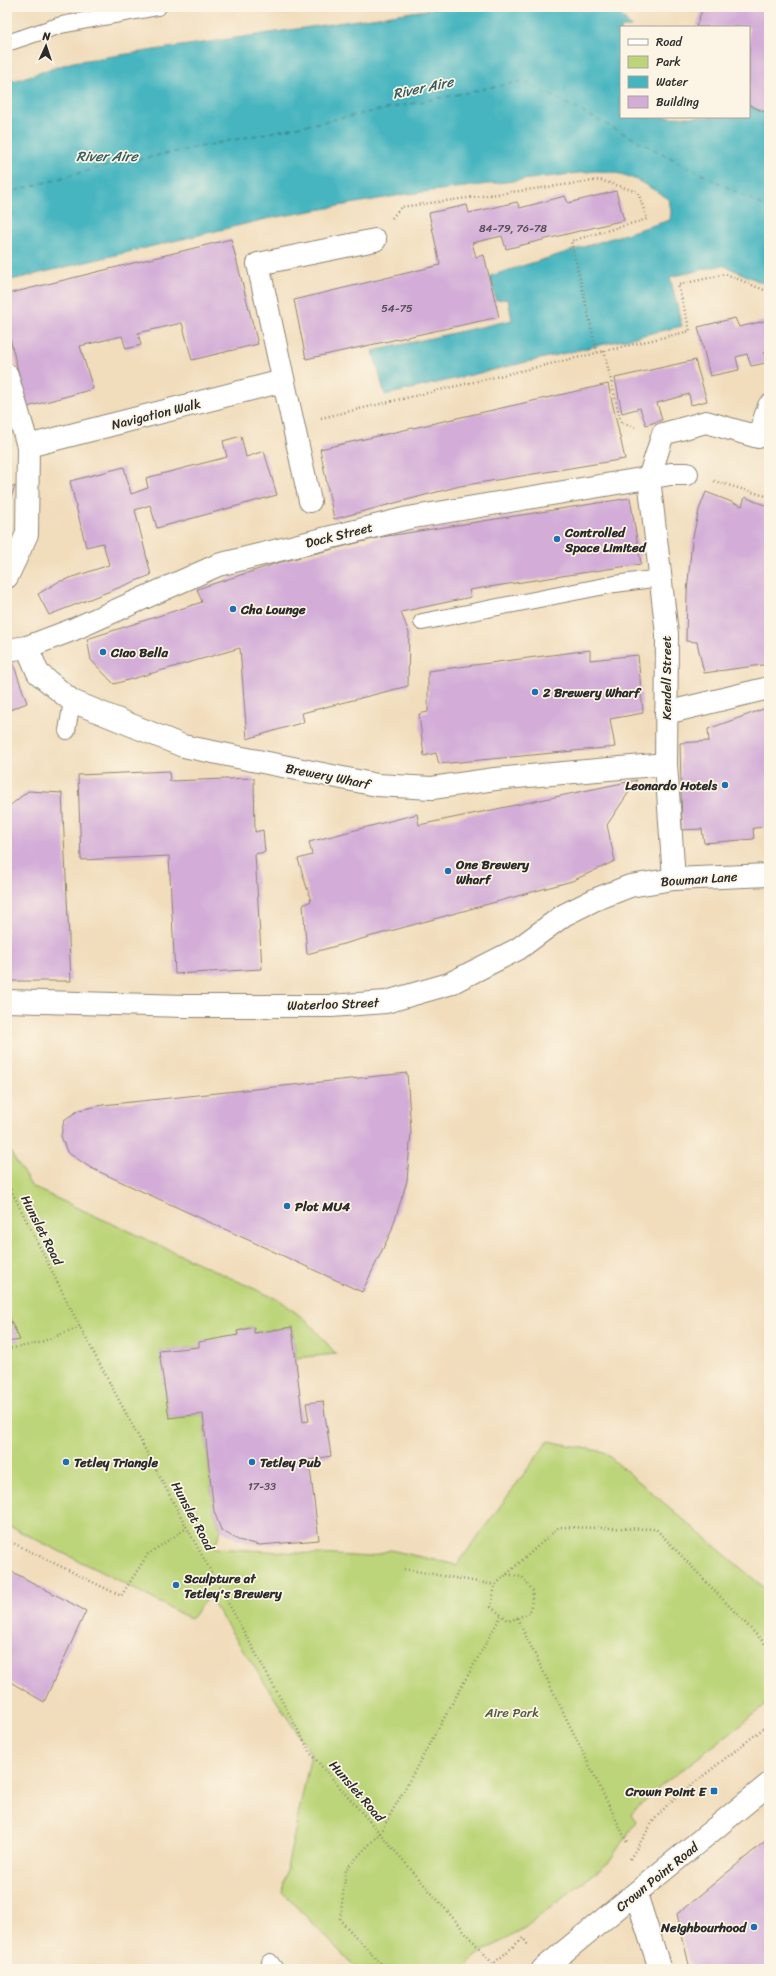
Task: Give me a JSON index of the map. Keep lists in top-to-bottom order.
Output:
{
  "streets": {
    "street": [
      "Navigation Walk",
      "Dock Street",
      "Kendell Street",
      "Brewery Wharf",
      "Bowman Lane",
      "Waterloo Street",
      "Crown Point Road"
    ],
    "path": ["Hunslet Road"]
  },
  "crossings": [
    ["Dock Street", "Kendell Street"],
    ["Dock Street", "Brewery Wharf"],
    ["Kendell Street", "Brewery Wharf"],
    ["Kendell Street", "Bowman Lane"],
    ["Bowman Lane", "Waterloo Street"]
  ],
  "water": ["River Aire"],
  "parks": ["Aire Park"],
  "places": {
    "other": [
      "Controlled Space Limited",
      "Cha Lounge",
      "Ciao Bella",
      "2 Brewery Wharf",
      "Leonardo Hotels",
      "One Brewery Wharf",
      "Plot MU4",
      "Tetley Triangle",
      "Tetley Pub",
      "Sculpture at Tetley's Brewery",
      "Neighbourhood"
    ],
    "transit": ["Crown Point E"]
  },
  "house_numbers": ["84-79, 76-78", "54-75", "17-33"],
  "legend": [
    "Road",
    "Park",
    "Water",
    "Building"
  ],
  "north": "top"
}
